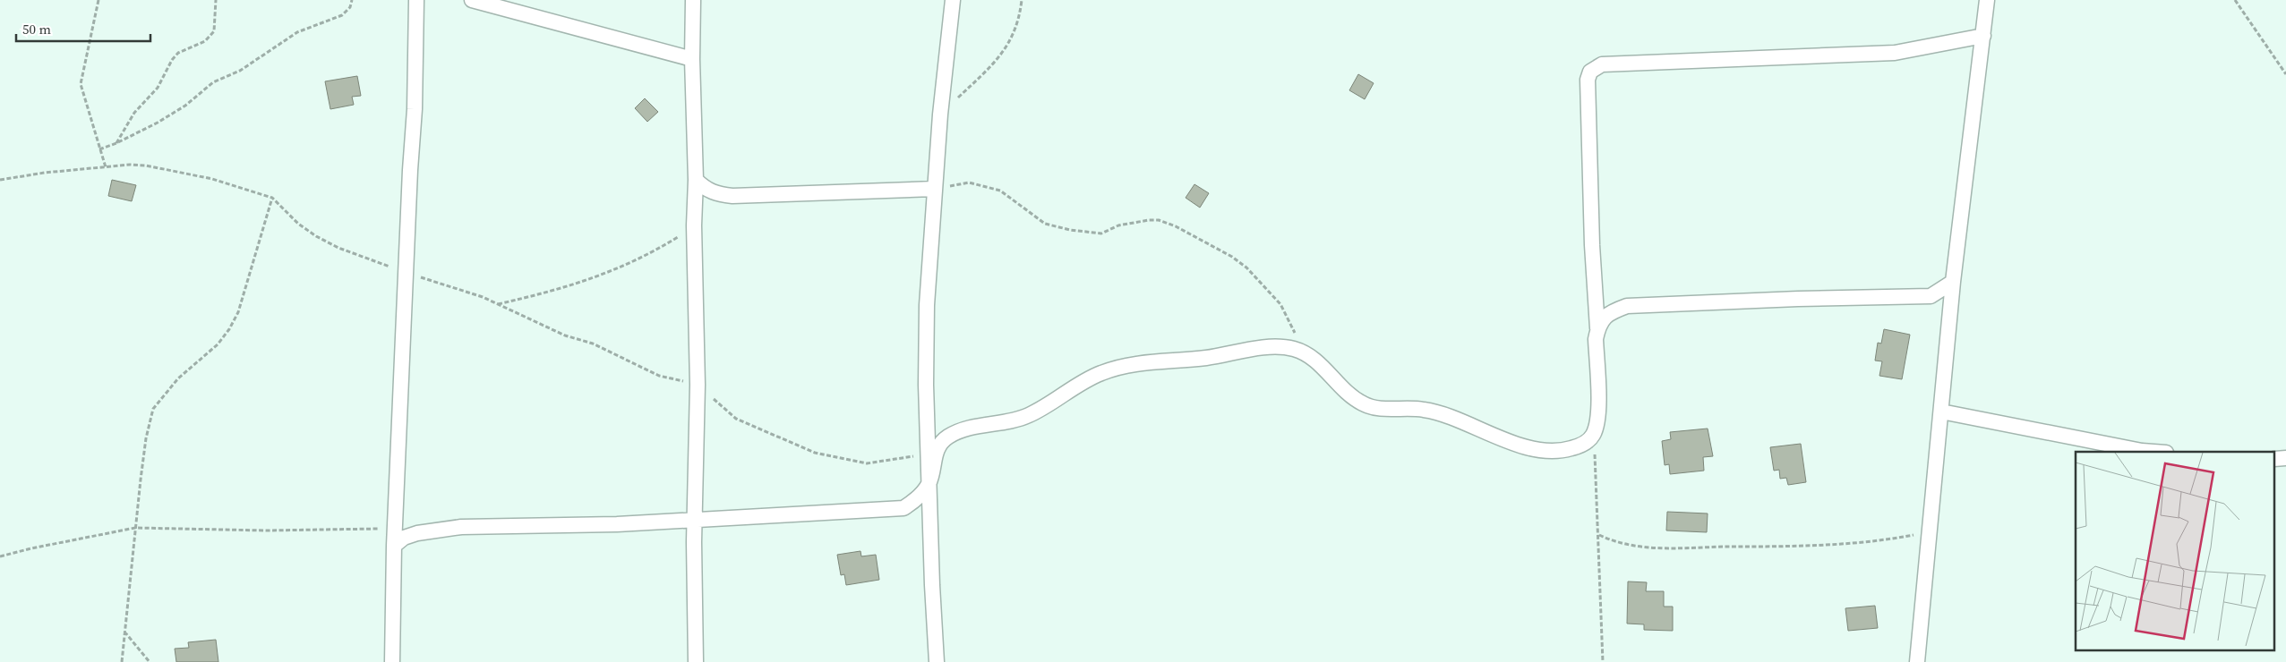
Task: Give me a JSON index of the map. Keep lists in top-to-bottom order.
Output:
{
  "scale_bar": "50 m"
}
